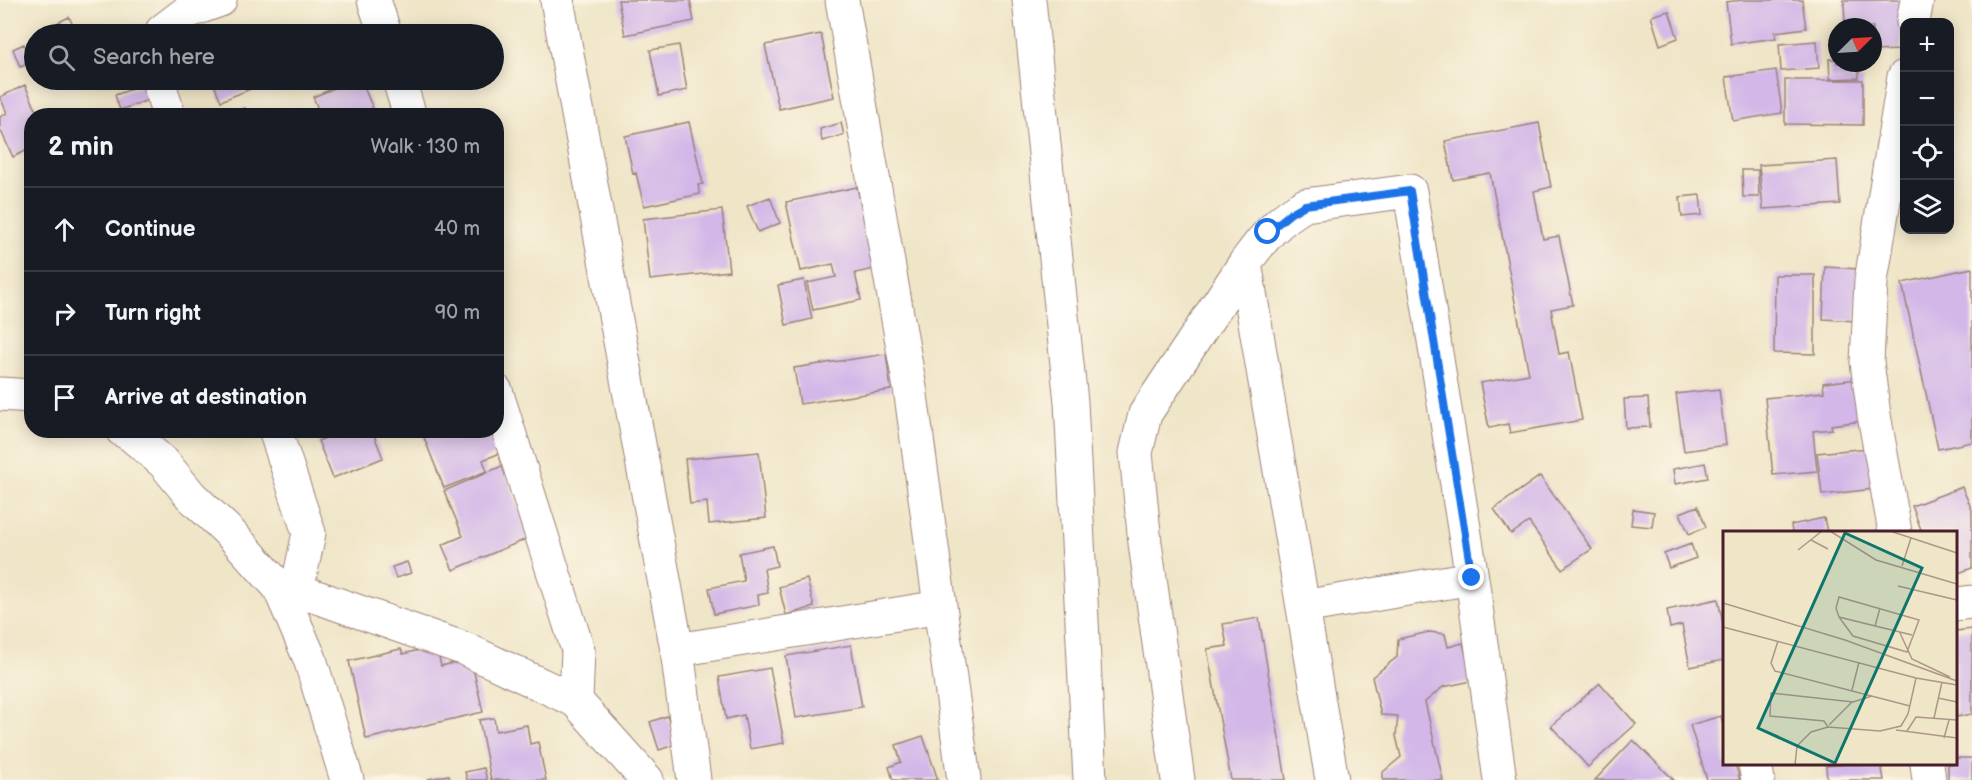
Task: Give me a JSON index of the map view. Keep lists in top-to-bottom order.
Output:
{
  "north": "top right",
  "page": {
    "map_buttons": ["+", "−"],
    "search": "Search here",
    "heading": ["2 min", "Walk · 130 m"],
    "list": [
      ["Continue", "40 m"],
      ["Turn right", "90 m"],
      "Arrive at destination"
    ]
  }
}
